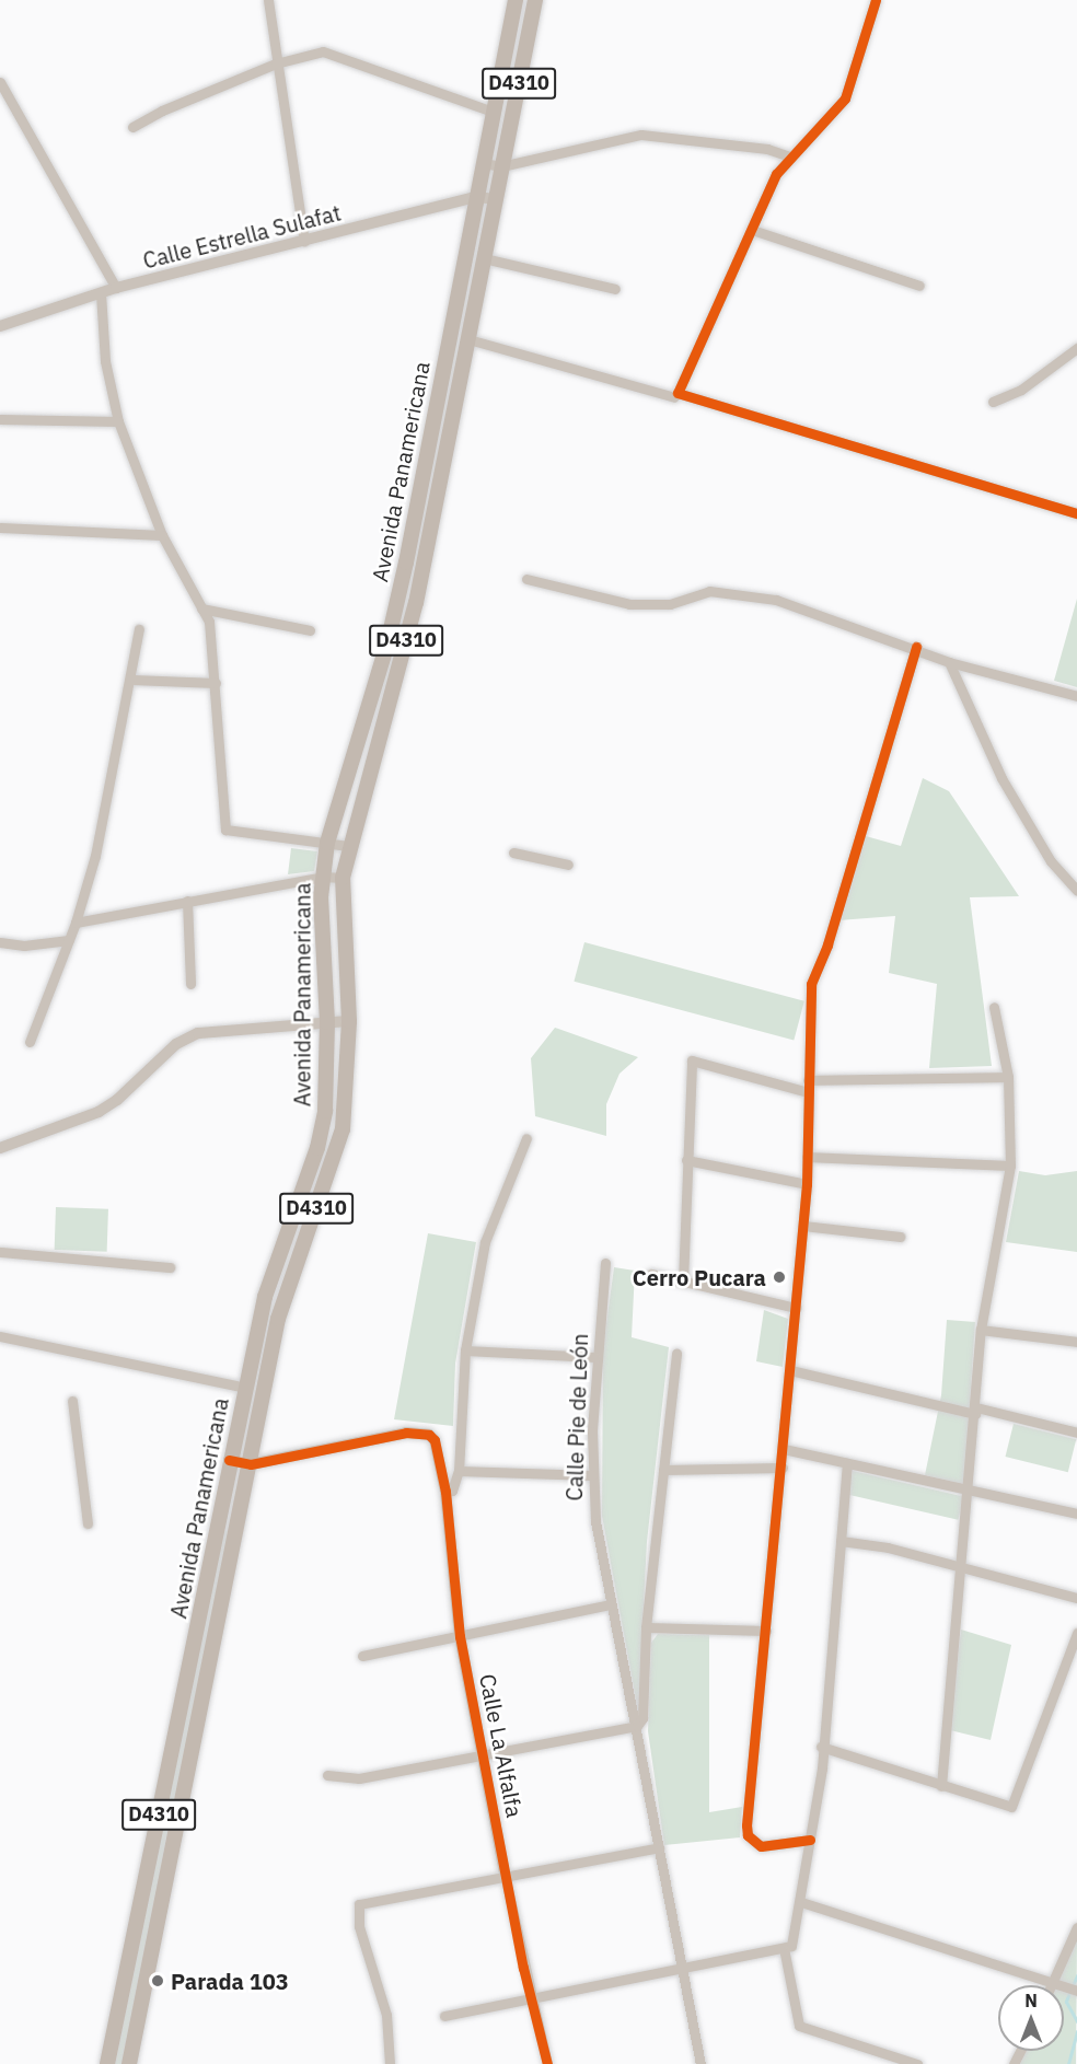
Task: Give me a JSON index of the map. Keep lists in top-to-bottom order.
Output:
{
  "streets": {
    "main road": ["D4310", "Avenida Panamericana"],
    "street": ["Calle Estrella Sulafat", "Calle Pie de León", "Calle La Alfalfa"]
  },
  "crossings": [
    ["Calle Estrella Sulafat", "Avenida Panamericana"],
    ["Avenida Panamericana", "Calle La Alfalfa"]
  ],
  "places": ["Cerro Pucara", "Parada 103"],
  "north": "top"
}
